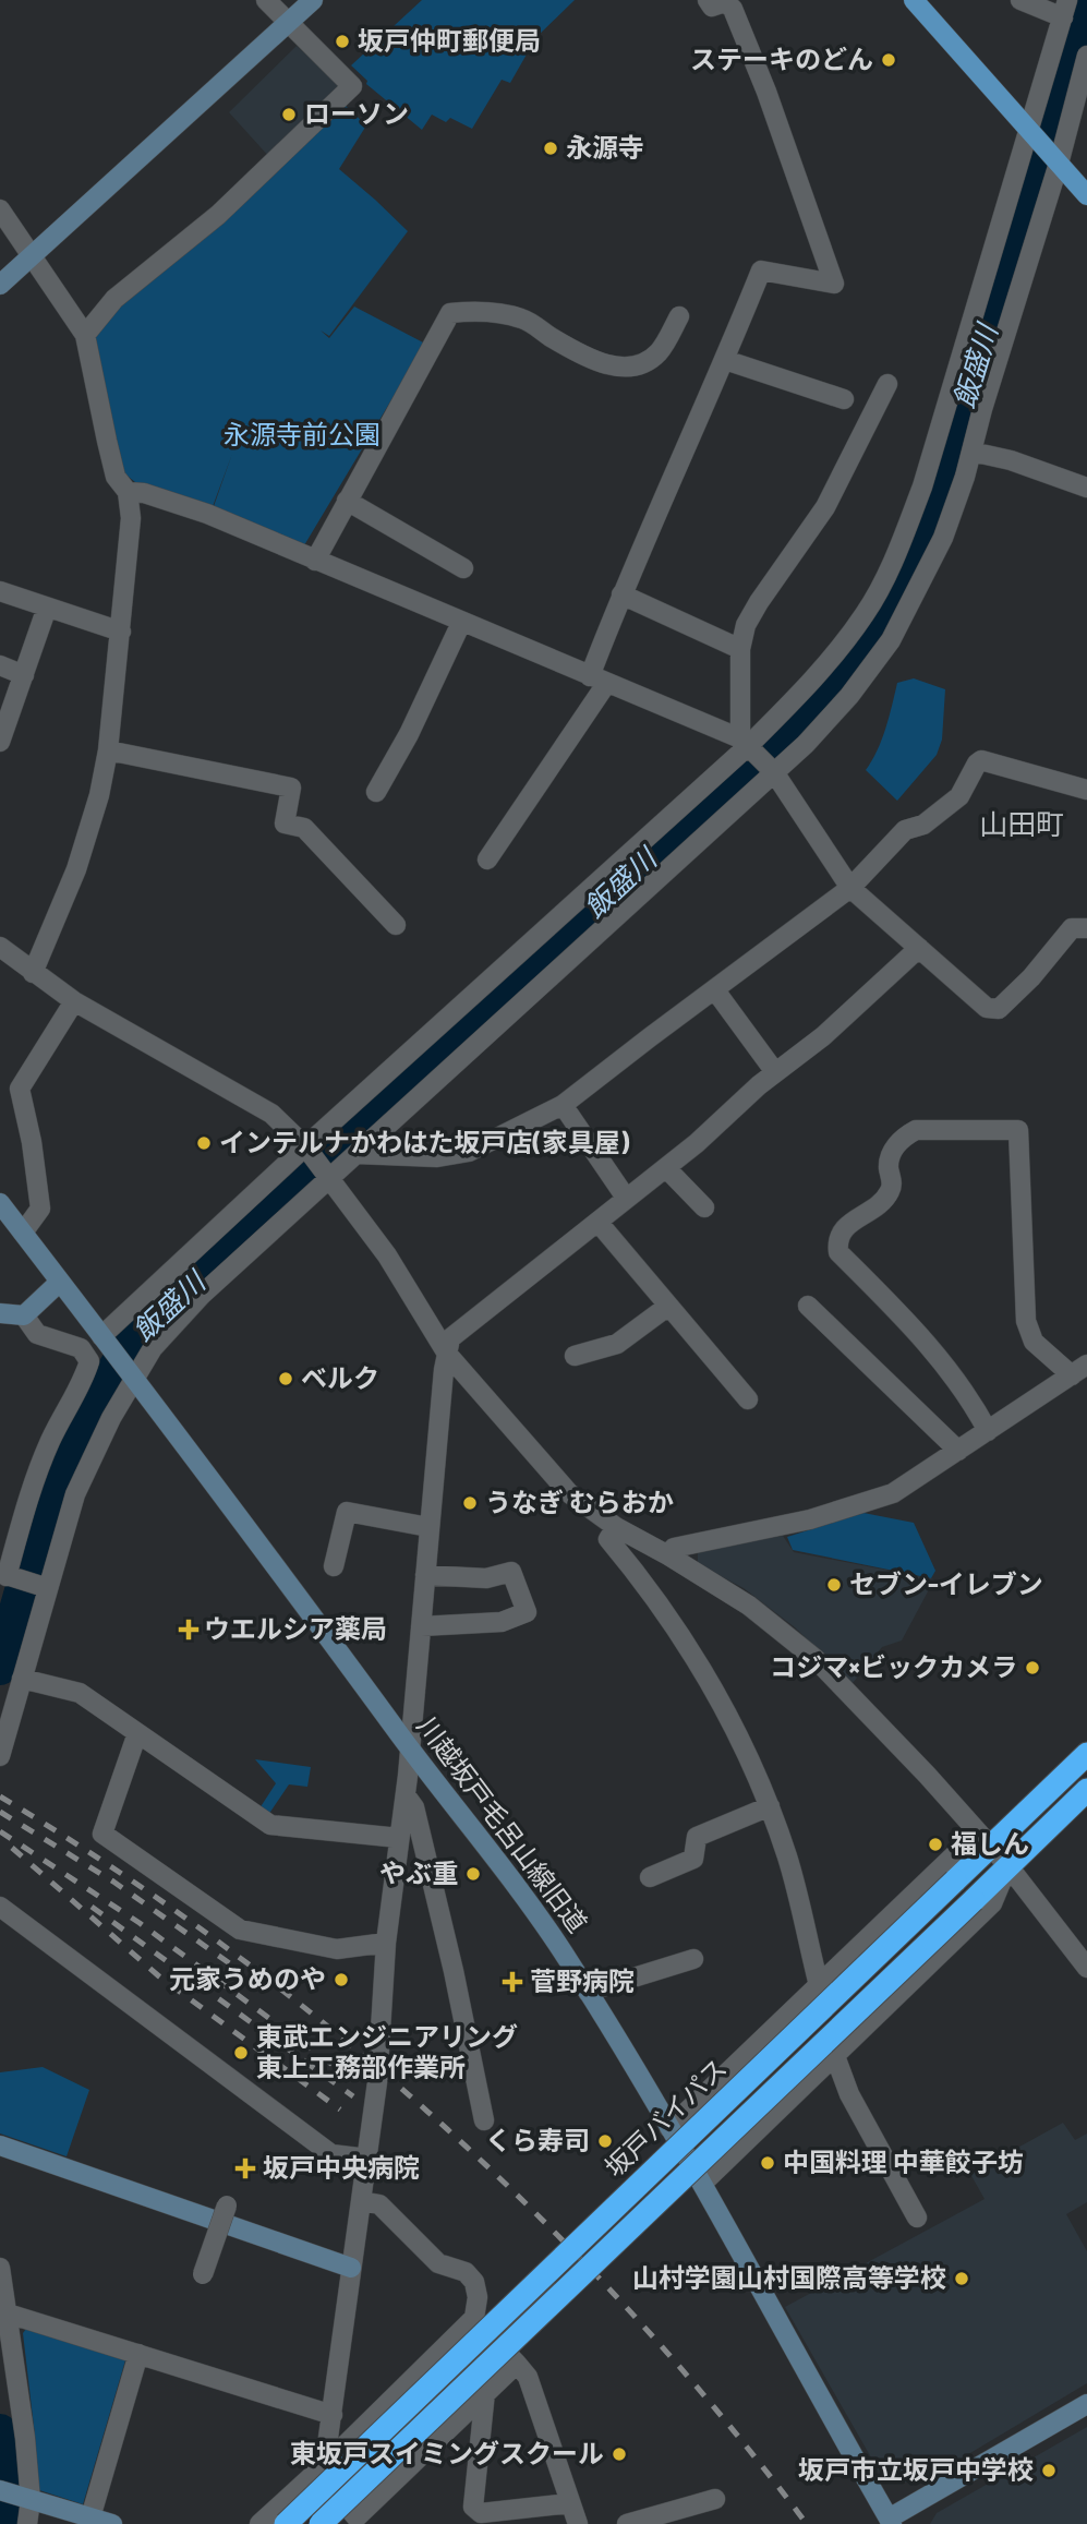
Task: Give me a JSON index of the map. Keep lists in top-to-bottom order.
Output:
{
  "streets": {
    "highway": ["坂戸バイパス"],
    "street": ["川越坂戸毛呂山線旧道"]
  },
  "districts": ["山田町"],
  "water": ["飯盛川"],
  "parks": ["永源寺前公園"],
  "places": {
    "other": [
      "坂戸仲町郵便局",
      "ステーキのどん",
      "ローソン",
      "永源寺",
      "インテルナかわはた坂戸店(家具屋)",
      "ベルク",
      "うなぎ むらおか",
      "セブン-イレブン",
      "コジマ×ビックカメラ",
      "福しん",
      "やぶ重",
      "元家うめのや",
      "東武エンジニアリング 東上工務部作業所",
      "くら寿司",
      "中国料理 中華餃子坊",
      "山村学園山村国際高等学校",
      "東坂戸スイミングスクール",
      "坂戸市立坂戸中学校"
    ],
    "health": ["ウエルシア薬局", "菅野病院", "坂戸中央病院"]
  }
}
